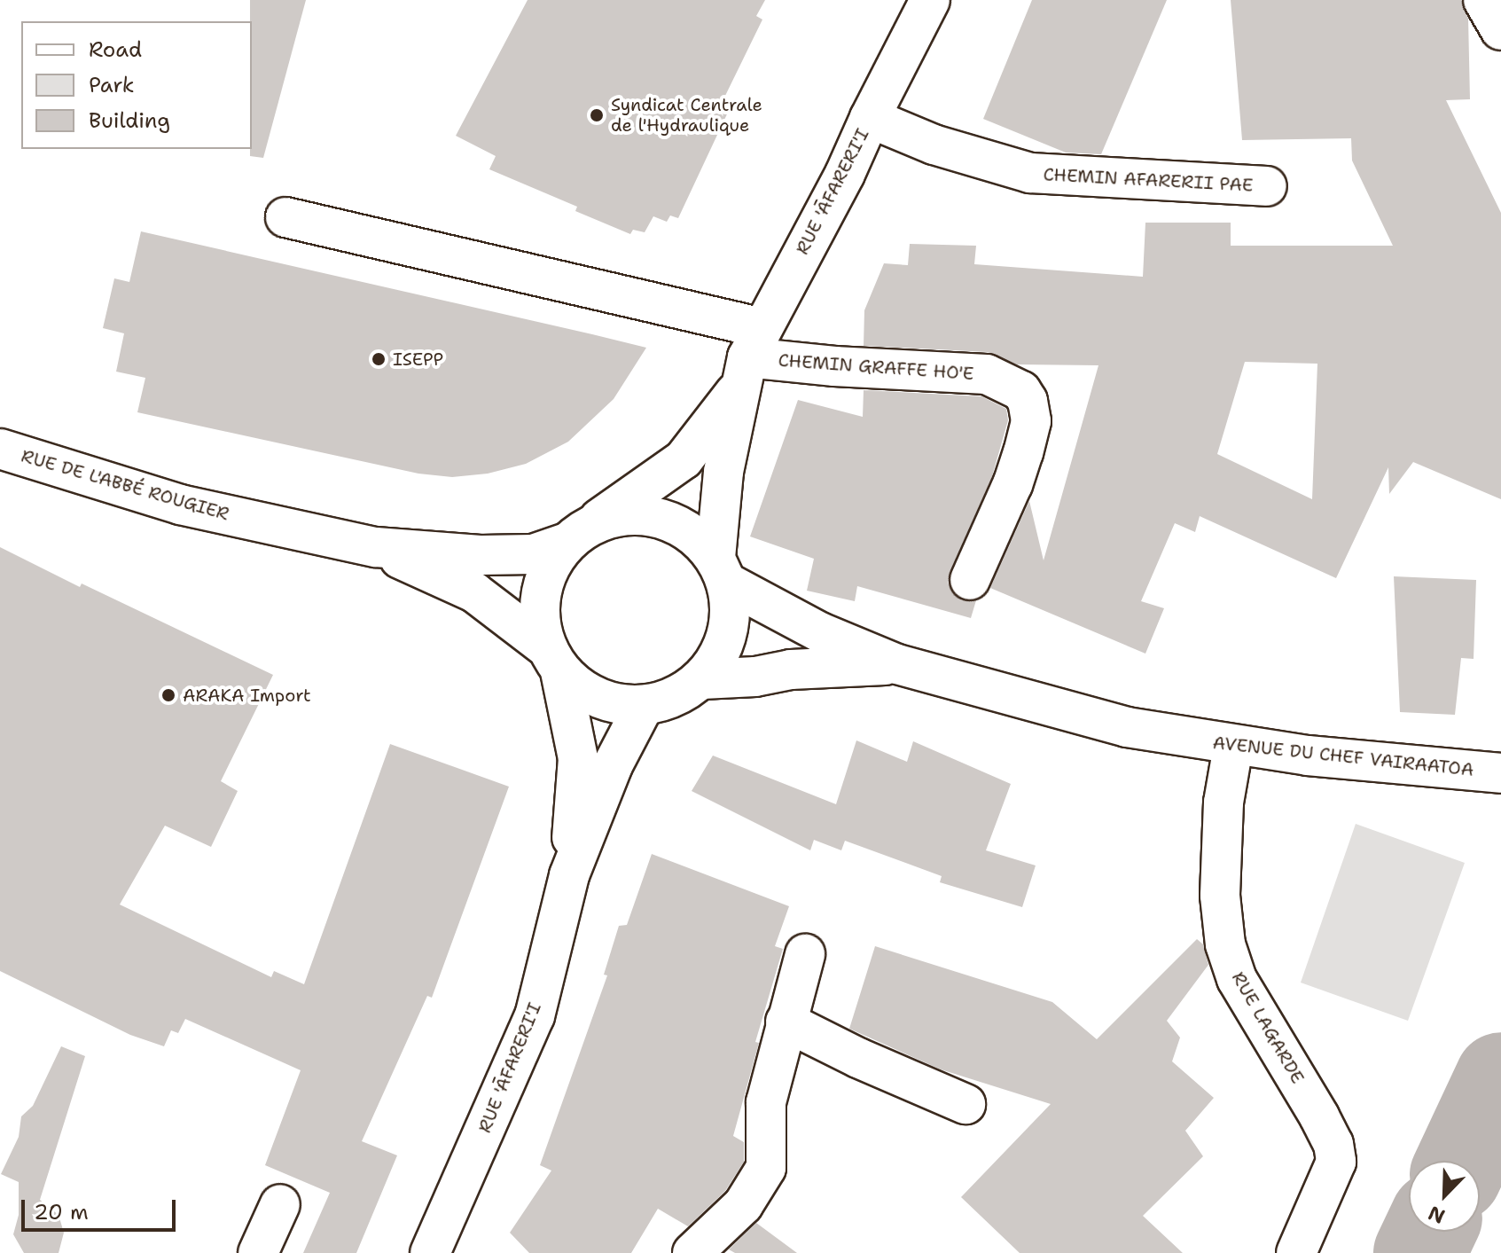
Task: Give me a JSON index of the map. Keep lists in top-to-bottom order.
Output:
{
  "streets": {
    "main road": [
      "CHEMIN AFARERII PAE",
      "RUE 'ĀFARERI'I",
      "CHEMIN GRAFFE HO'E",
      "RUE DE L'ABBÉ ROUGIER",
      "AVENUE DU CHEF VAIRAATOA",
      "RUE LAGARDE"
    ]
  },
  "crossings": [
    ["CHEMIN AFARERII PAE", "RUE 'ĀFARERI'I"],
    ["RUE 'ĀFARERI'I", "CHEMIN GRAFFE HO'E"],
    ["RUE 'ĀFARERI'I", "RUE DE L'ABBÉ ROUGIER"],
    ["AVENUE DU CHEF VAIRAATOA", "RUE LAGARDE"]
  ],
  "places": ["Syndicat Centrale de l'Hydraulique", "ISEPP", "ARAKA Import"],
  "legend": ["Road", "Park", "Building"],
  "scale_bar": "20 m",
  "north": "bottom left"
}
